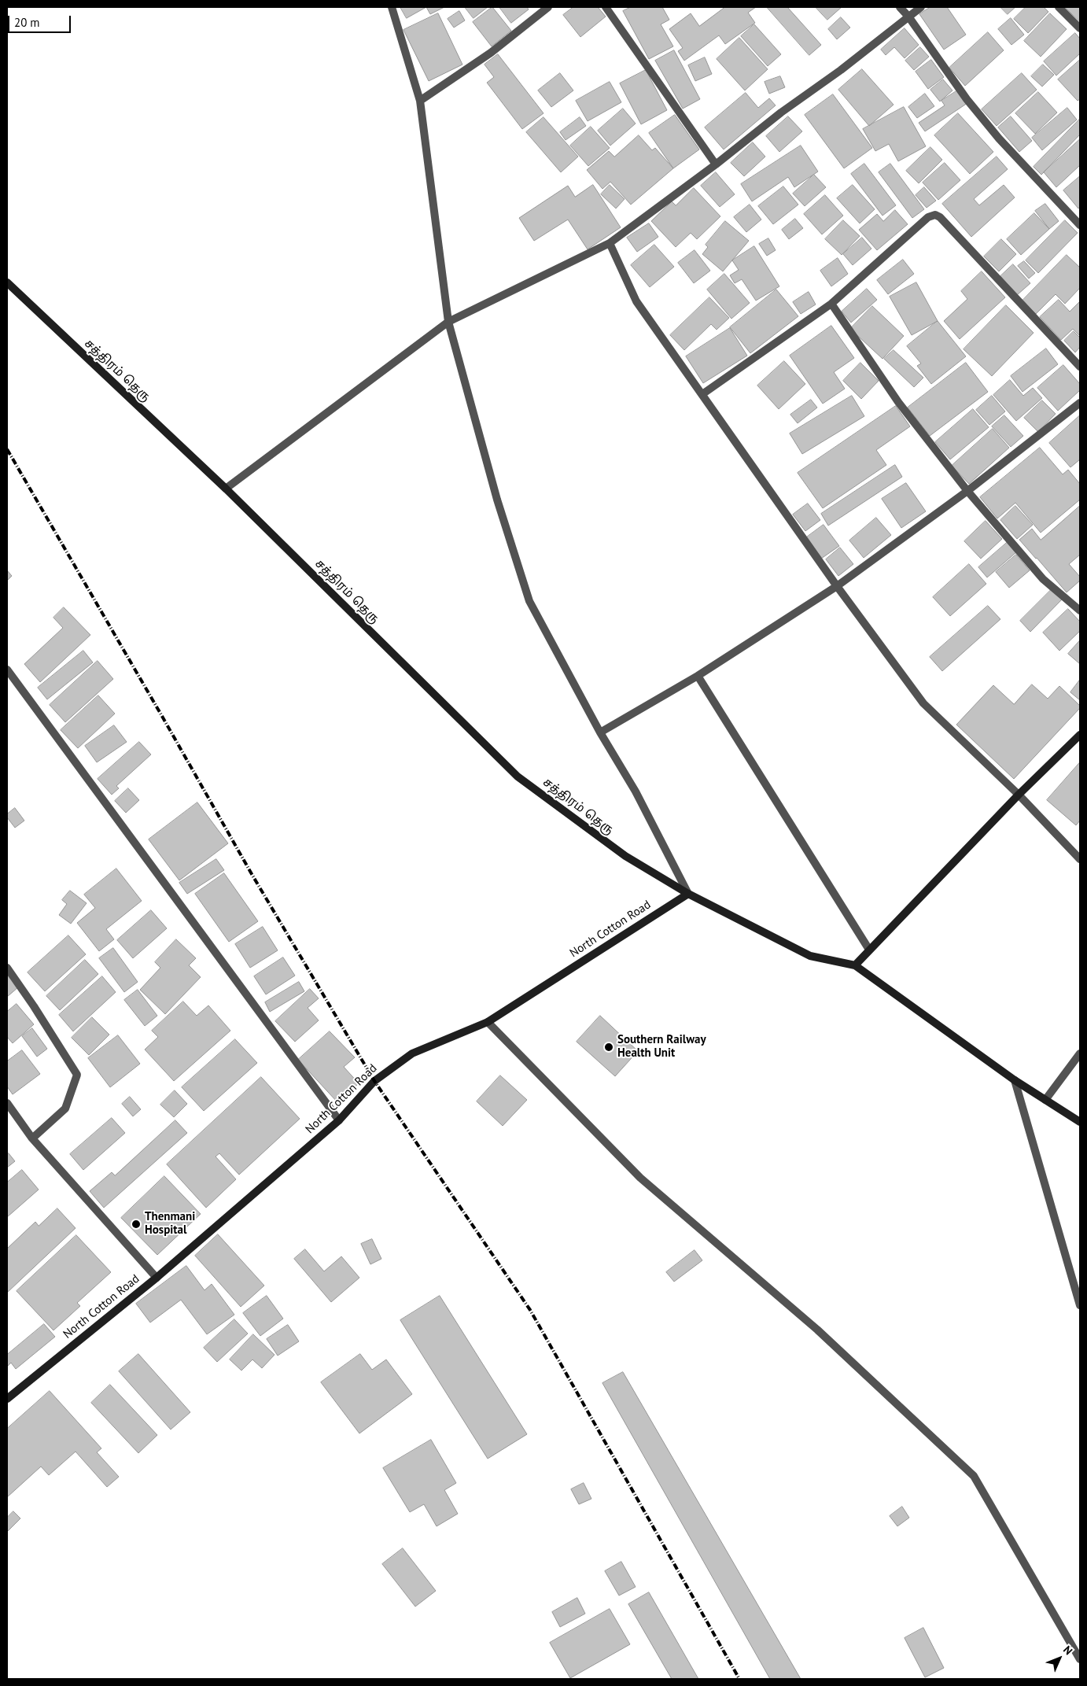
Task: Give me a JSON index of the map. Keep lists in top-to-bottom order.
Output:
{
  "streets": {
    "street": ["சத்திரம் தெரு", "North Cotton Road"]
  },
  "crossings": [
    ["சத்திரம் தெரு", "North Cotton Road"]
  ],
  "places": ["Southern Railway Health Unit", "Thenmani Hospital"],
  "scale_bar": "20 m",
  "north": "top right"
}
